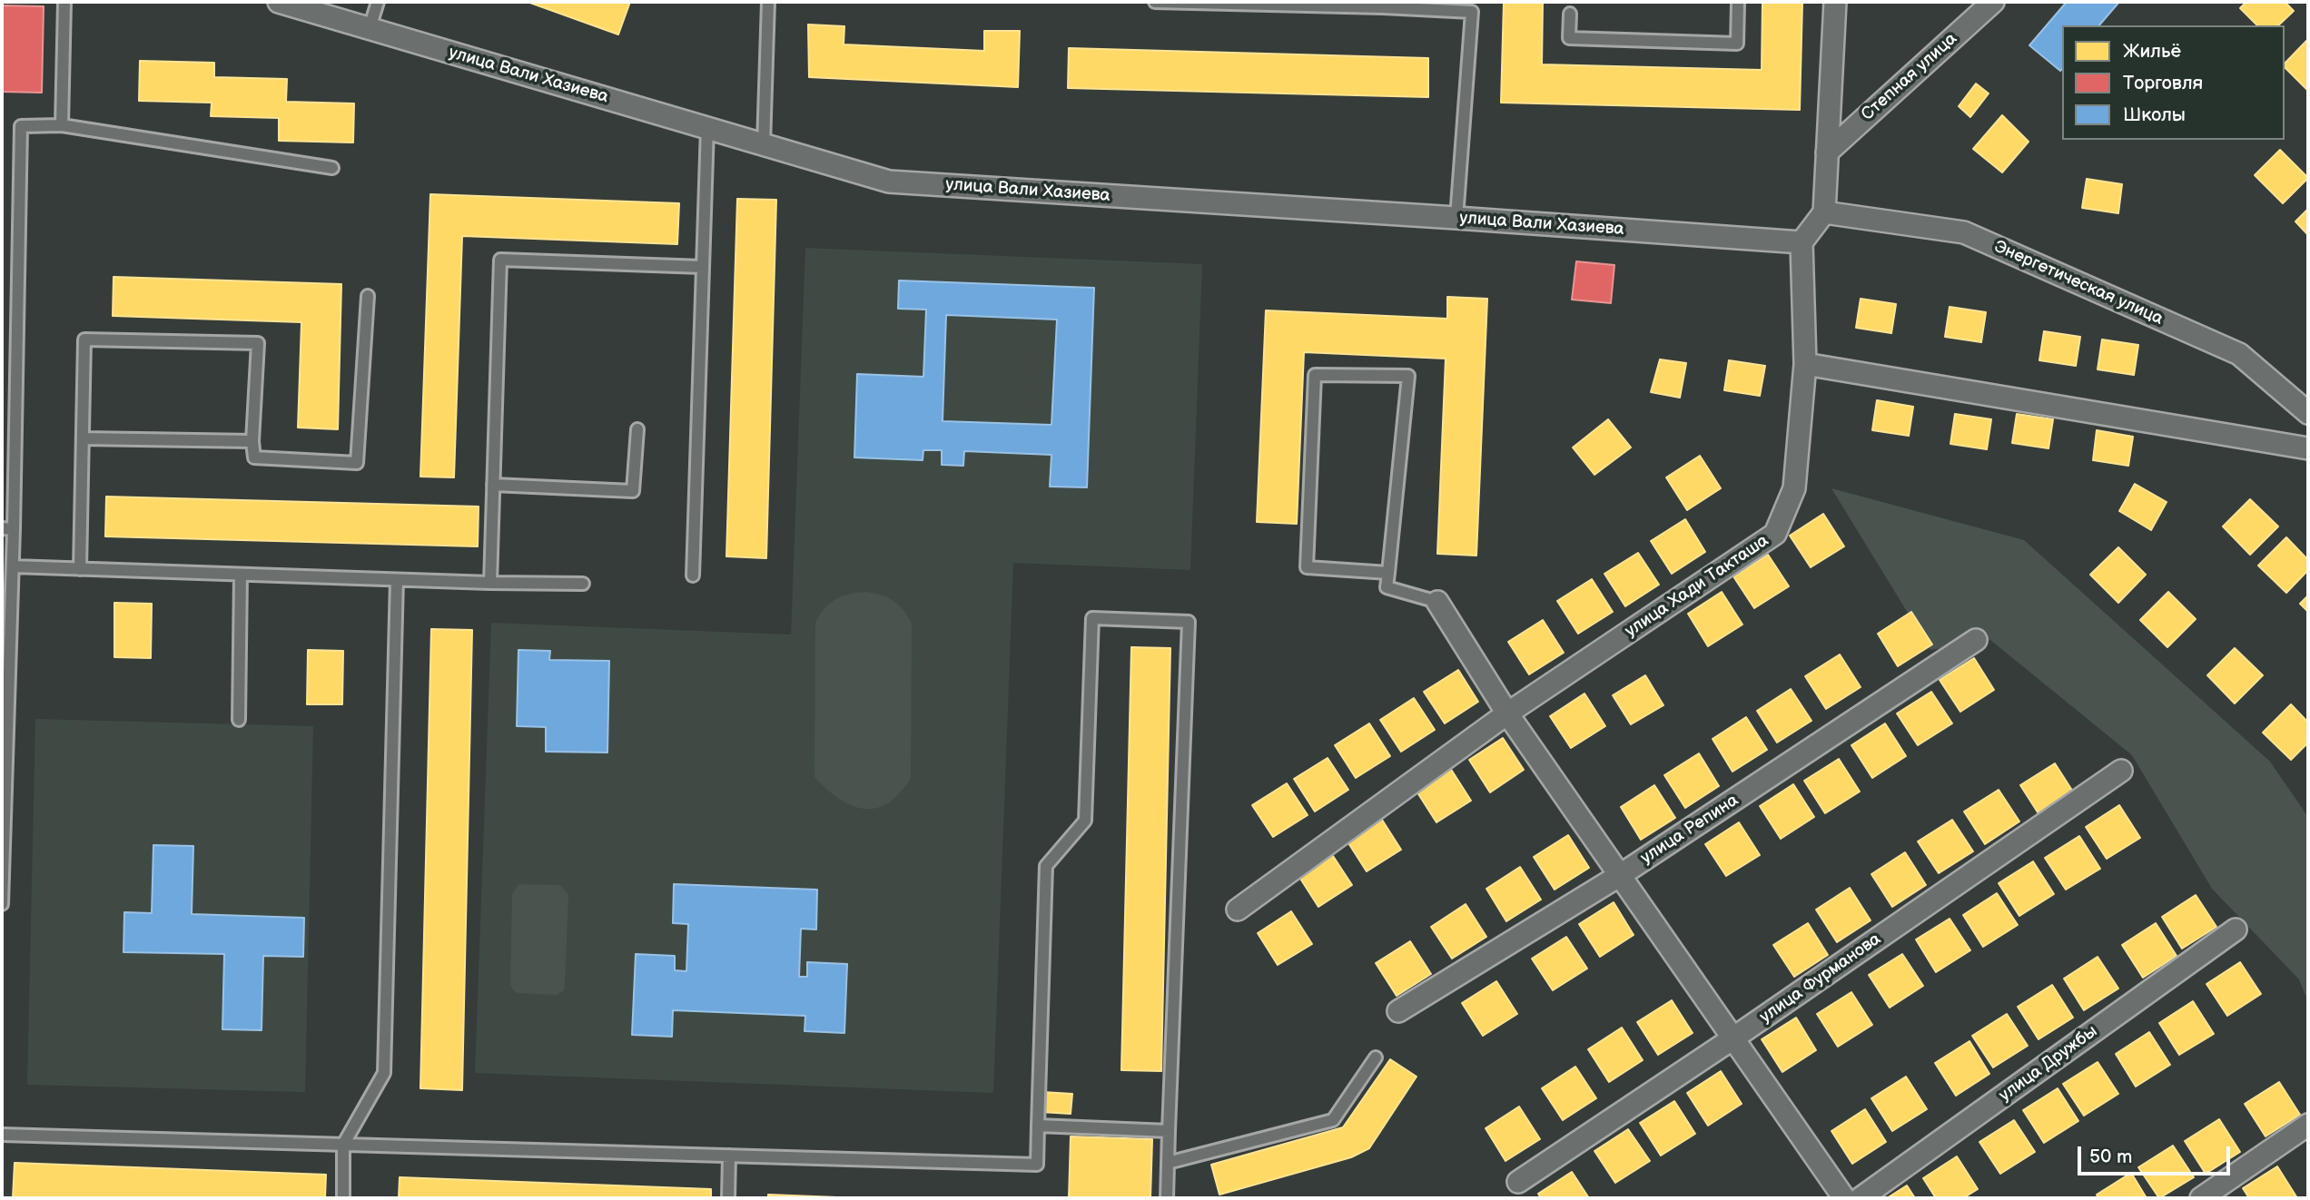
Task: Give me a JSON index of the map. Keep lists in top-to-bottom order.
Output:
{
  "streets": {
    "street": [
      "улица Вали Хазиева",
      "Степная улица",
      "Энергетическая улица",
      "улица Хади Такташа",
      "улица Репина",
      "улица Фурманова",
      "улица Дружбы"
    ]
  },
  "crossings": [
    ["улица Вали Хазиева", "улица Хади Такташа"]
  ],
  "legend": ["Жильё", "Торговля", "Школы"],
  "scale_bar": "50 m"
}
